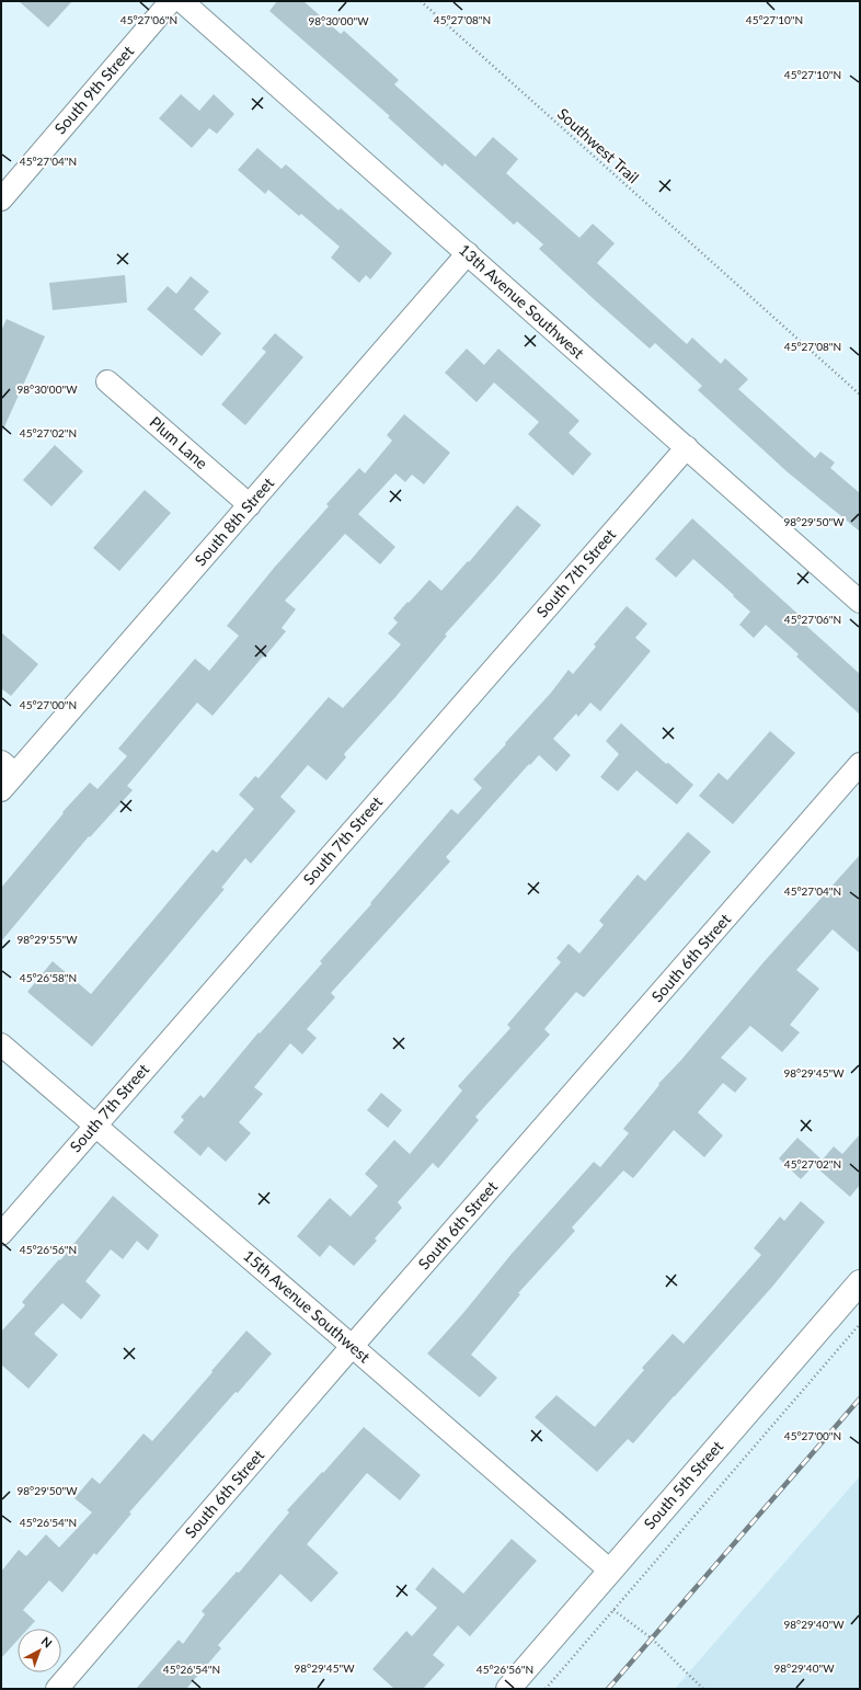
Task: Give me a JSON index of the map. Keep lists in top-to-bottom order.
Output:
{
  "streets": {
    "main road": ["South 5th Street"],
    "street": [
      "South 9th Street",
      "13th Avenue Southwest",
      "Plum Lane",
      "South 8th Street",
      "South 7th Street",
      "South 6th Street",
      "15th Avenue Southwest"
    ],
    "path": ["Southwest Trail"]
  },
  "crossings": [
    ["13th Avenue Southwest", "South 8th Street"],
    ["13th Avenue Southwest", "South 7th Street"],
    ["Plum Lane", "South 8th Street"],
    ["South 7th Street", "15th Avenue Southwest"],
    ["South 6th Street", "15th Avenue Southwest"],
    ["15th Avenue Southwest", "South 5th Street"]
  ],
  "north": "top right",
  "coordinates": [
    "45°27'06\"N",
    "45°27'08\"N",
    "45°27'10\"N",
    "98°30'00\"W",
    "45°27'04\"N",
    "45°27'02\"N",
    "98°29'50\"W",
    "45°27'00\"N",
    "98°29'55\"W",
    "45°26'58\"N",
    "98°29'45\"W",
    "45°26'56\"N",
    "45°26'54\"N",
    "98°29'40\"W"
  ]
}
